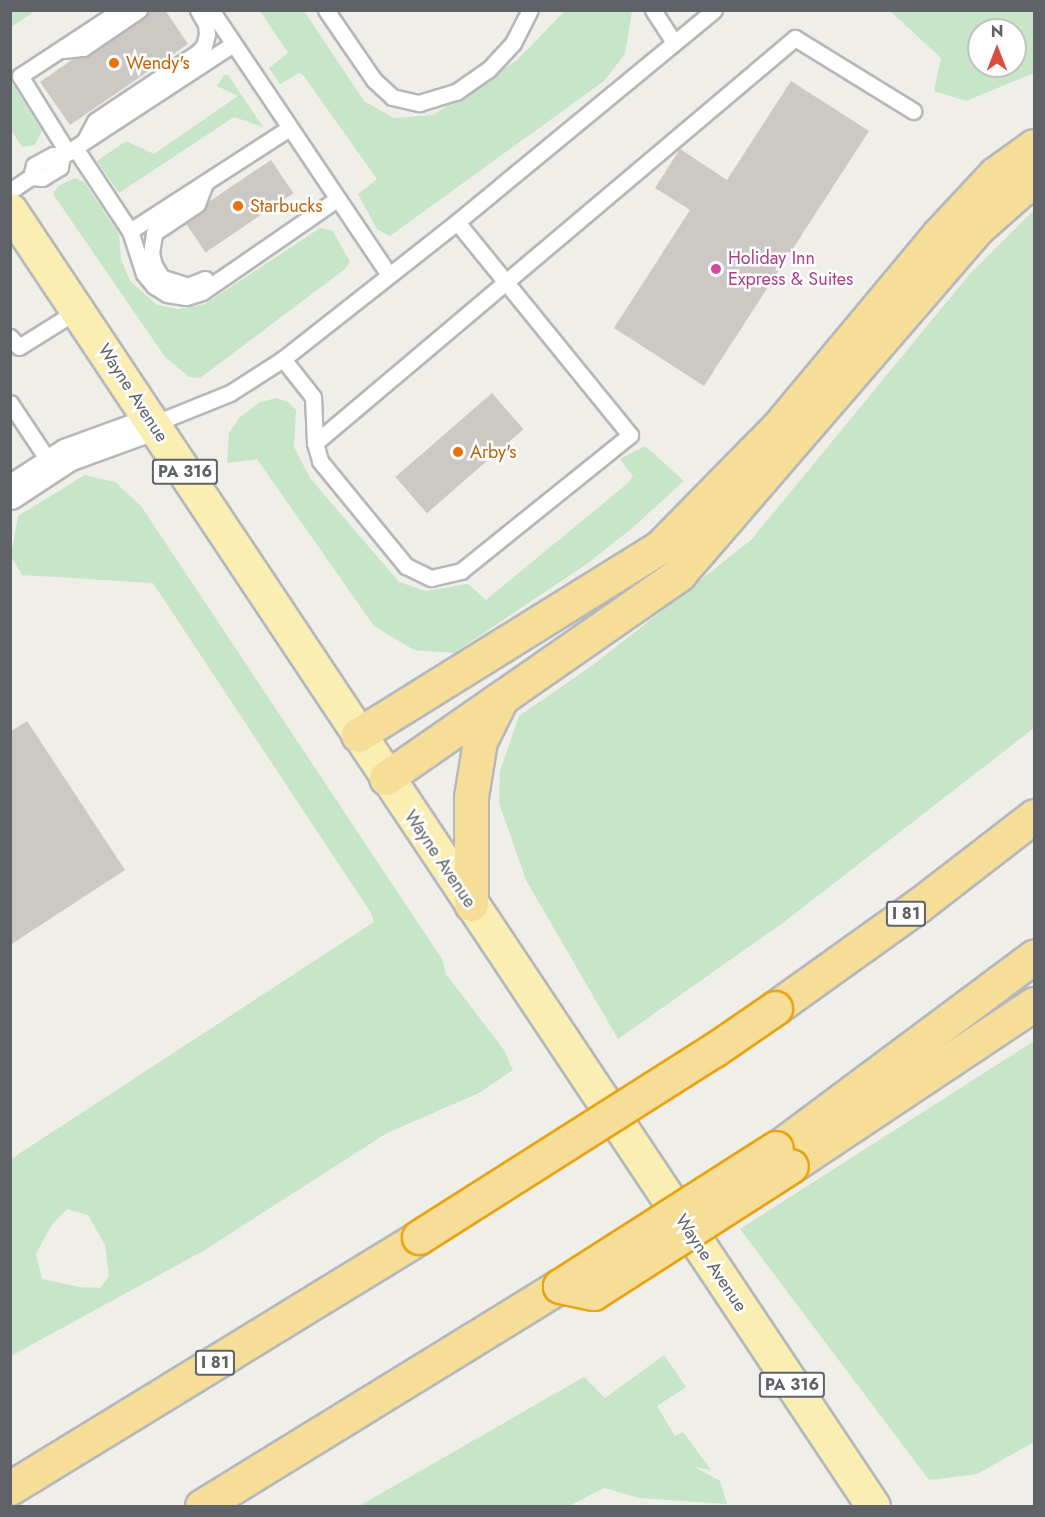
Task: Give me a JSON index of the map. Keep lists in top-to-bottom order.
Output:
{
  "streets": {
    "highway": ["I 81"],
    "main road": ["Wayne Avenue", "PA 316"]
  },
  "places": [
    "Wendy's",
    "Starbucks",
    "Holiday Inn Express & Suites",
    "Arby's"
  ],
  "north": "top"
}
